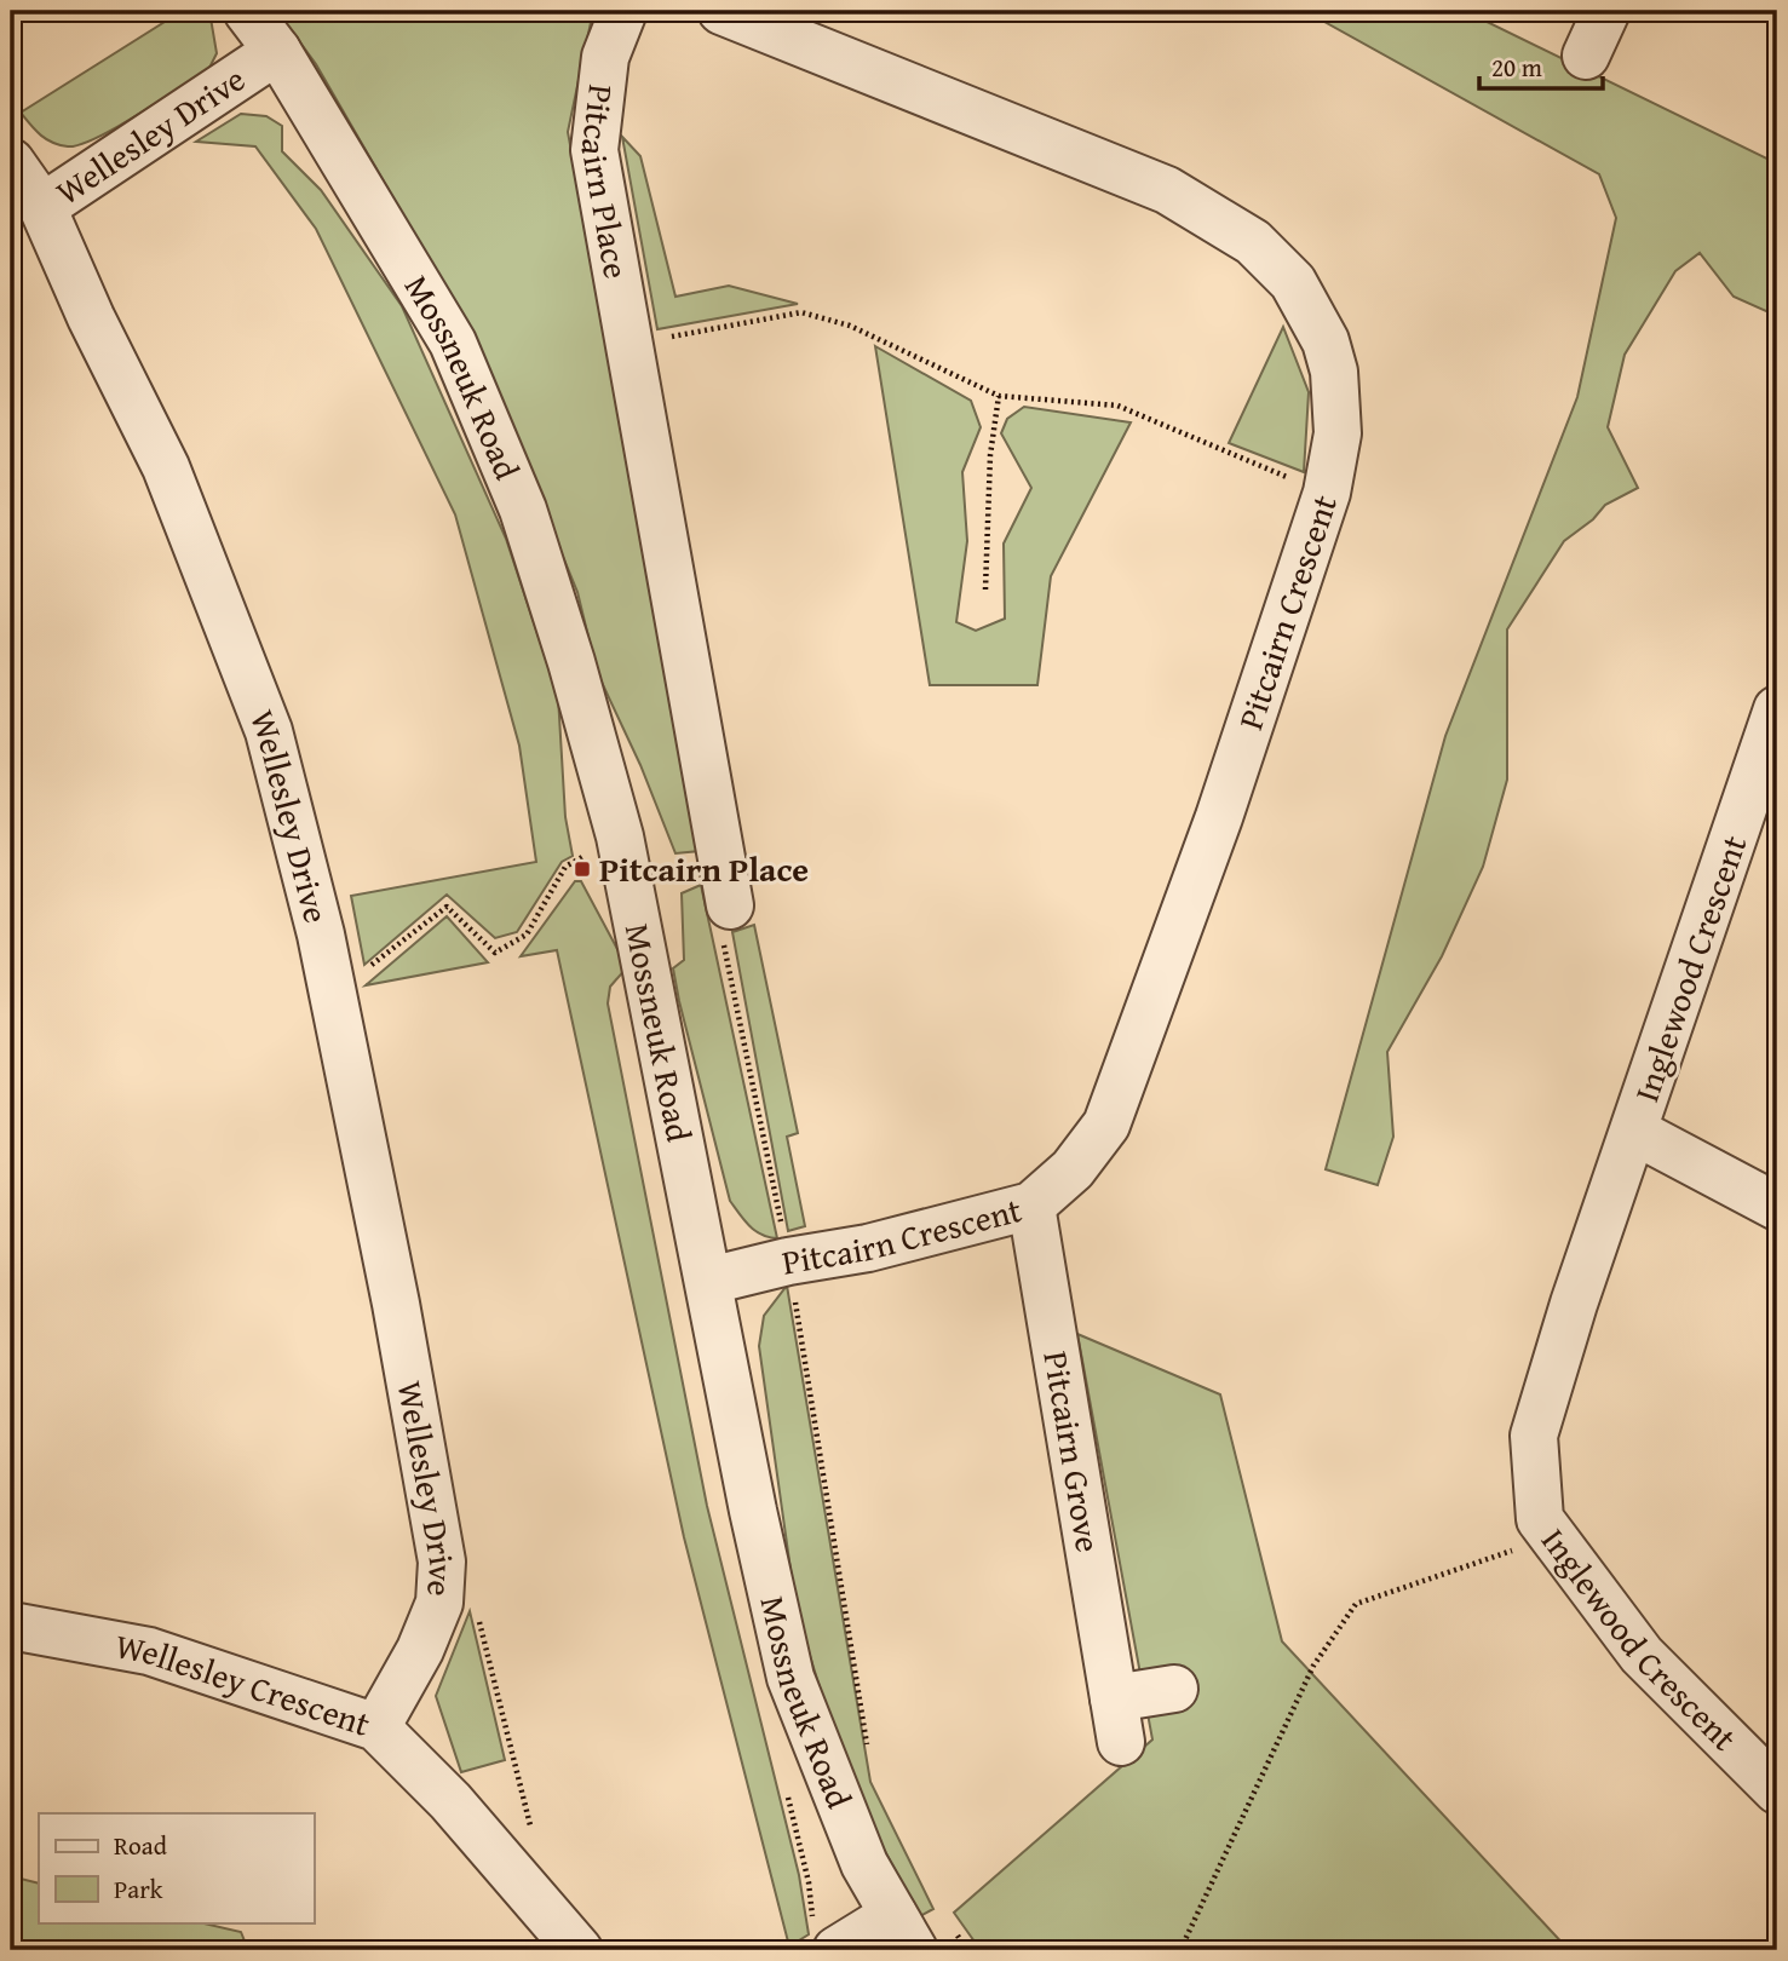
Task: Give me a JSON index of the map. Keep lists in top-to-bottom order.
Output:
{
  "streets": {
    "street": [
      "Wellesley Drive",
      "Pitcairn Place",
      "Mossneuk Road",
      "Pitcairn Crescent",
      "Inglewood Crescent",
      "Pitcairn Grove",
      "Wellesley Crescent"
    ]
  },
  "crossings": [
    ["Wellesley Drive", "Mossneuk Road"],
    ["Wellesley Drive", "Wellesley Crescent"],
    ["Mossneuk Road", "Pitcairn Crescent"],
    ["Pitcairn Crescent", "Pitcairn Grove"]
  ],
  "places": {
    "transit": ["Pitcairn Place"]
  },
  "legend": ["Road", "Park"],
  "scale_bar": "20 m"
}
